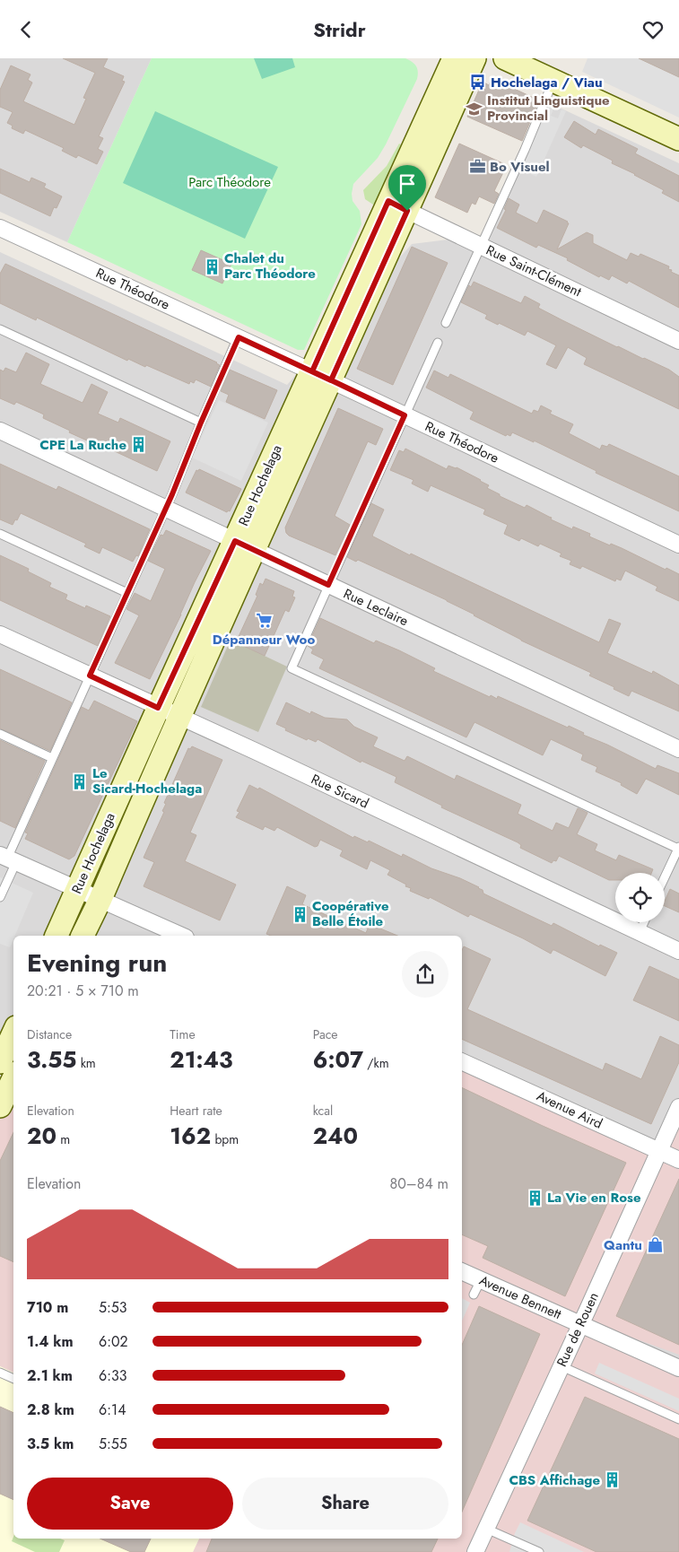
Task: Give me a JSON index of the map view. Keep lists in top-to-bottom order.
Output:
{
  "streets": {
    "main road": ["Rue Hochelaga"],
    "street": [
      "Rue Saint-Clément",
      "Rue Théodore",
      "Rue Leclaire",
      "Rue Sicard",
      "Avenue Aird",
      "Avenue Bennett",
      "Rue de Rouen"
    ]
  },
  "crossings": [
    ["Rue Saint-Clément", "Rue Hochelaga"],
    ["Rue Théodore", "Rue Hochelaga"],
    ["Rue Hochelaga", "Rue Leclaire"],
    ["Rue Hochelaga", "Rue Sicard"],
    ["Avenue Aird", "Rue de Rouen"],
    ["Avenue Bennett", "Rue de Rouen"]
  ],
  "parks": ["Parc Théodore"],
  "places": {
    "bus stop": ["Hochelaga / Viau"],
    "school or university": ["Institut Linguistique Provincial"],
    "office": ["Bo Visuel"],
    "building": [
      "Chalet du Parc Théodore",
      "CPE La Ruche",
      "Le Sicard-Hochelaga",
      "Coopérative Belle Étoile",
      "La Vie en Rose",
      "CBS Affichage"
    ],
    "supermarket": ["Dépanneur Woo"],
    "shop": ["Qantu"]
  },
  "page": {
    "header": "Stridr",
    "heading": ["Evening run", "20:21 · 5 × 710 m"],
    "stats": [
      ["Distance", "3.55 km"],
      ["Time", "21:43"],
      ["Pace", "6:07 /km"],
      ["Elevation", "20 m"],
      ["Heart rate", "162 bpm"],
      ["kcal", "240"]
    ],
    "chart": ["Elevation", "80–84 m"],
    "list": [
      {
        "name": "710 m",
        "note": "5:53"
      },
      {
        "name": "1.4 km",
        "note": "6:02"
      },
      {
        "name": "2.1 km",
        "note": "6:33"
      },
      {
        "name": "2.8 km",
        "note": "6:14"
      },
      {
        "name": "3.5 km",
        "note": "5:55"
      }
    ],
    "buttons": ["Save", "Share"]
  }
}
